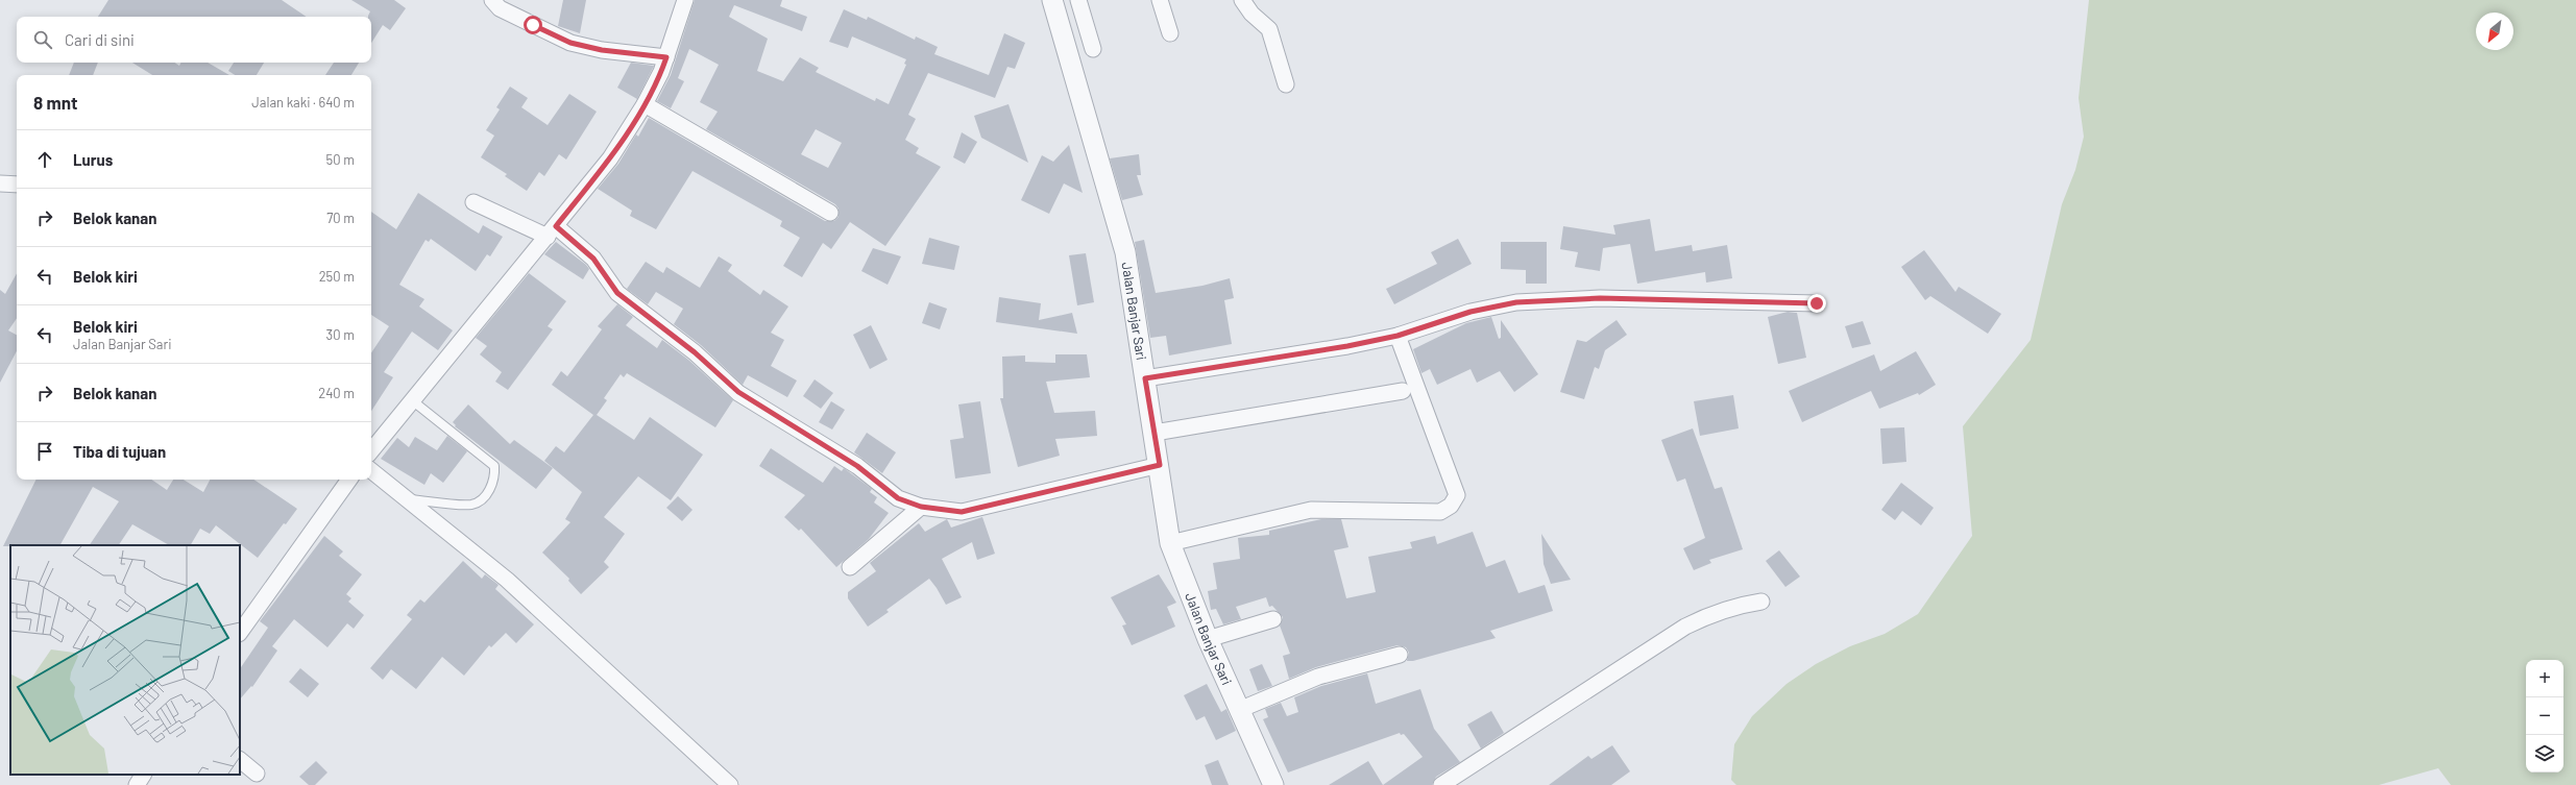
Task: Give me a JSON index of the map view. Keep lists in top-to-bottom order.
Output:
{
  "streets": {
    "street": ["Jalan Banjar Sari"]
  },
  "north": "bottom left",
  "page": {
    "search": "Cari di sini",
    "heading": ["8 mnt", "Jalan kaki · 640 m"],
    "list": [
      ["Lurus", "50 m"],
      ["Belok kanan", "70 m"],
      ["Belok kiri", "250 m"],
      ["Belok kiri", "Jalan Banjar Sari", "30 m"],
      ["Belok kanan", "240 m"],
      "Tiba di tujuan"
    ],
    "map_buttons": ["+", "−"]
  }
}
